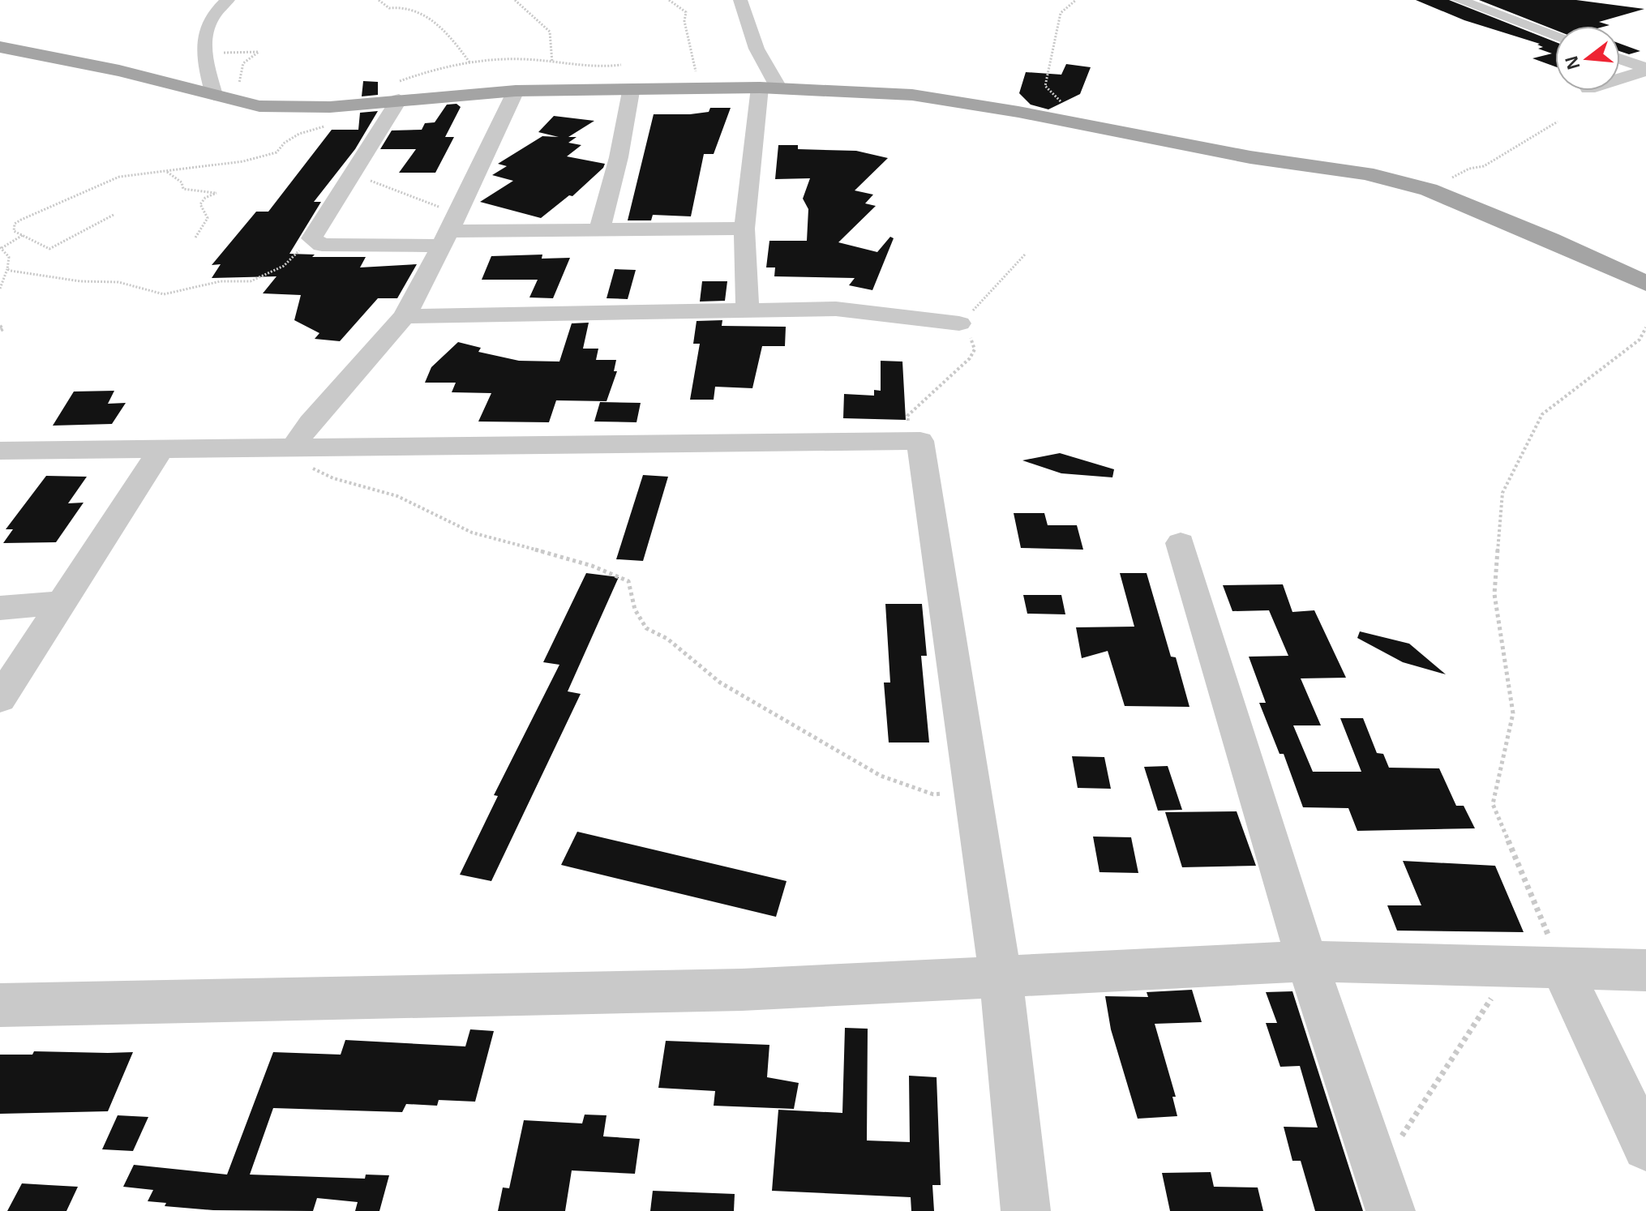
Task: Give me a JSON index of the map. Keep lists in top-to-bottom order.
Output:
{
  "north": "left"
}
